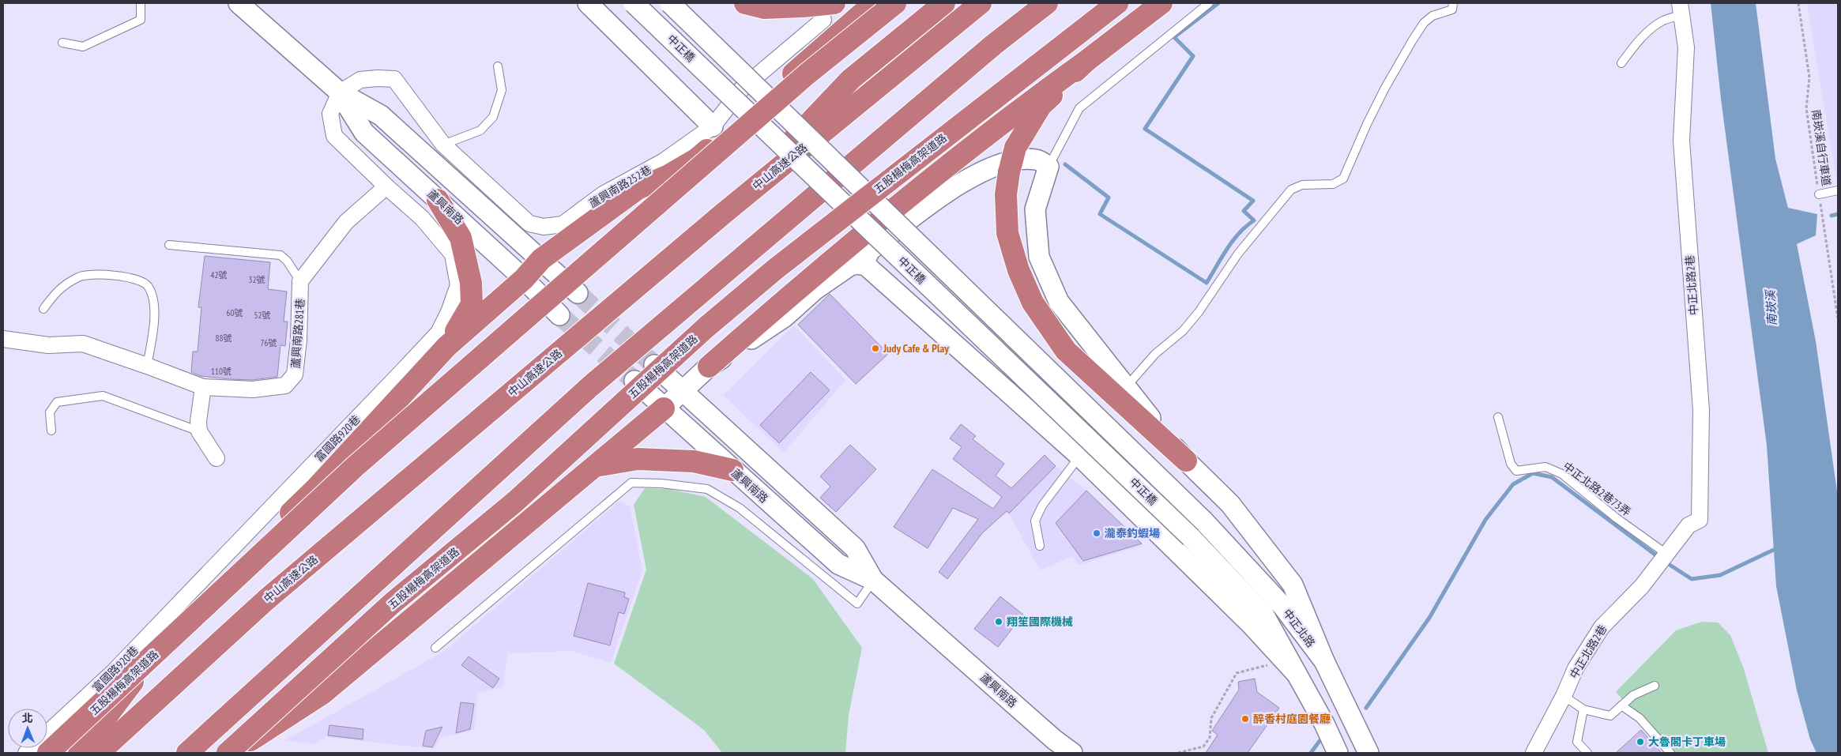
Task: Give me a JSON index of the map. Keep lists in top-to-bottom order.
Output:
{
  "streets": {
    "highway": ["五股楊梅高架道路", "中山高速公路"],
    "street": [
      "中正橋",
      "蘆興南路252巷",
      "蘆興南路",
      "中正北路2巷",
      "蘆興南路281巷",
      "富國路920巷",
      "中正北路"
    ],
    "lane": ["中正北路2巷73弄"],
    "path": ["南崁溪自行車道"]
  },
  "crossings": [
    ["中正橋", "中正北路"],
    ["蘆興南路252巷", "蘆興南路"],
    ["蘆興南路252巷", "富國路920巷"],
    ["蘆興南路", "富國路920巷"],
    ["中正北路2巷", "中正北路2巷73弄"]
  ],
  "water": ["南崁溪"],
  "places": [
    "Judy Cafe & Play",
    "瀧泰釣蝦場",
    "翔笙國際機械",
    "醉香村庭園餐廳",
    "大魯閣卡丁車場"
  ],
  "house_numbers": [
    "42號",
    "32號",
    "60號",
    "52號",
    "88號",
    "76號",
    "110號"
  ],
  "north": "top"
}
